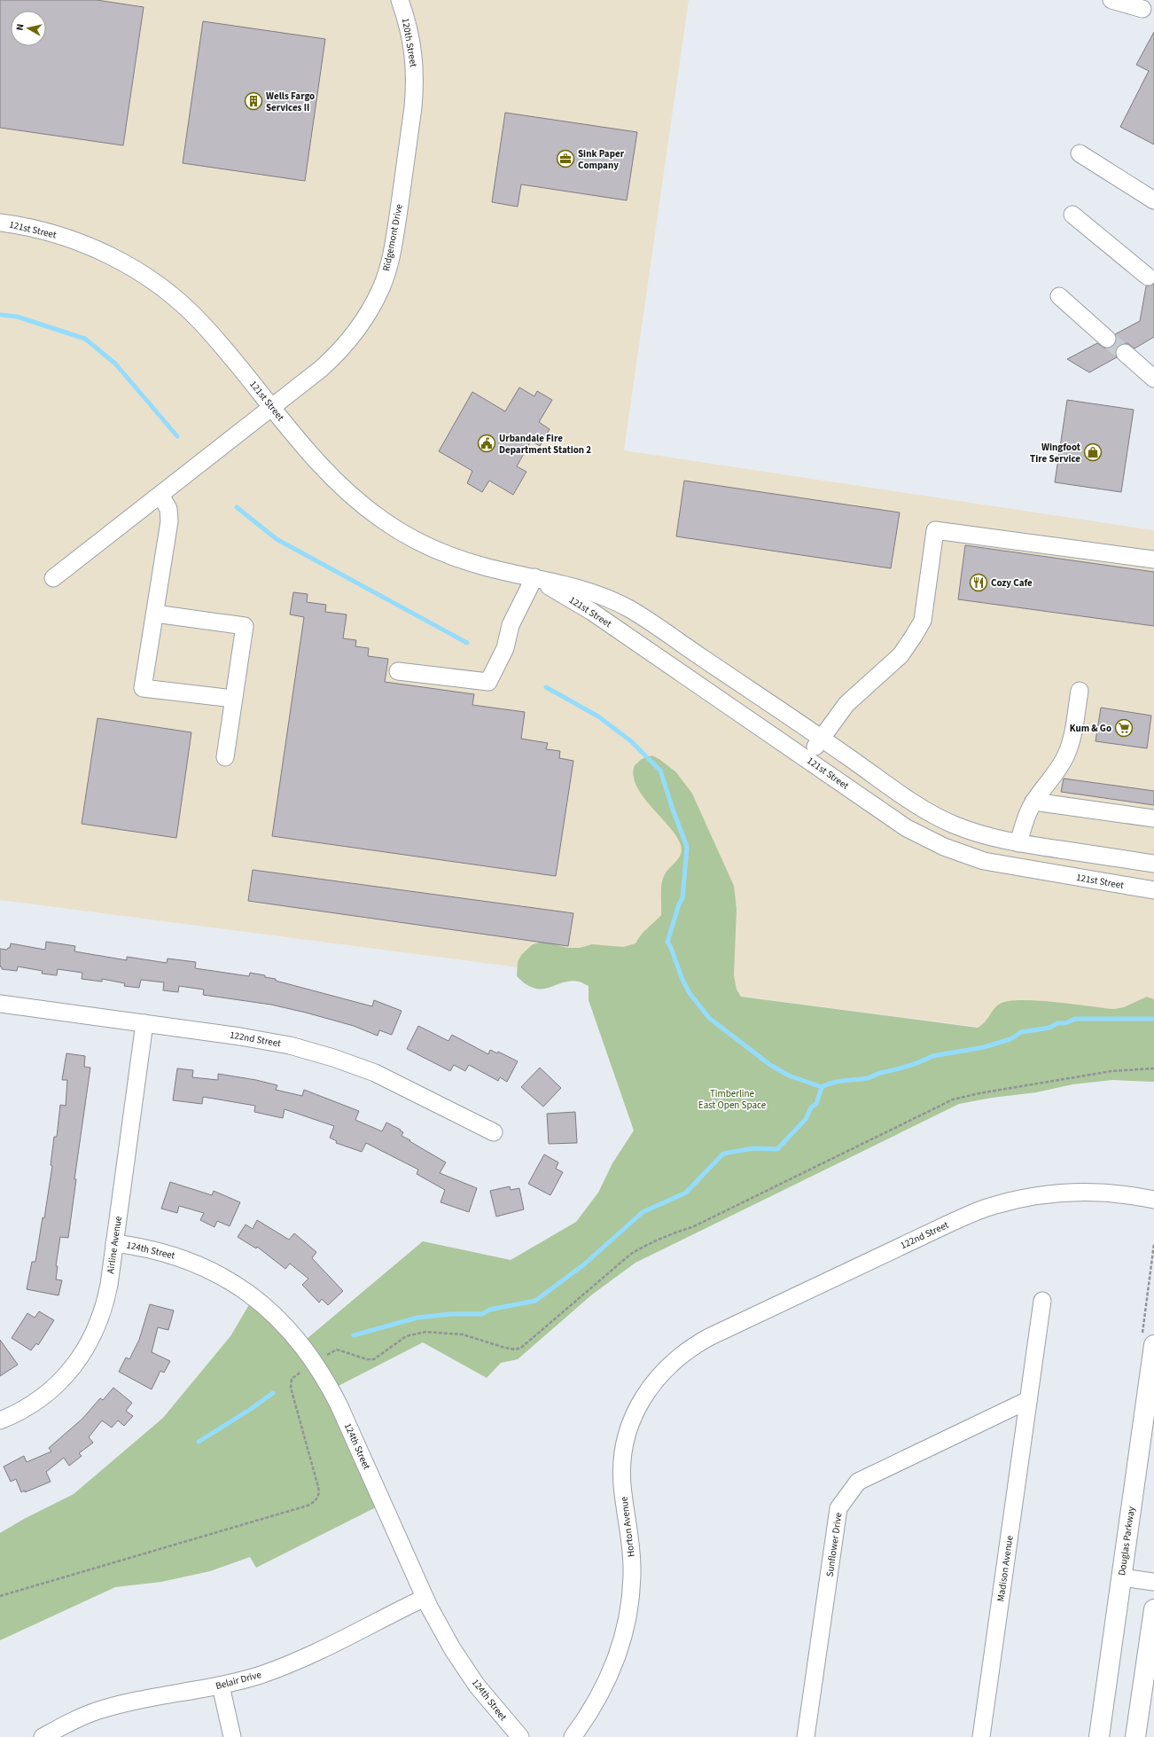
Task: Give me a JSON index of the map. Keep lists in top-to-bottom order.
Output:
{
  "streets": {
    "main road": ["Douglas Parkway"],
    "street": [
      "120th Street",
      "121st Street",
      "Ridgemont Drive",
      "122nd Street",
      "Airline Avenue",
      "124th Street",
      "Horton Avenue",
      "Sunflower Drive",
      "Madison Avenue",
      "Belair Drive"
    ]
  },
  "crossings": [
    ["120th Street", "Ridgemont Drive"],
    ["121st Street", "Ridgemont Drive"],
    ["122nd Street", "Airline Avenue"],
    ["122nd Street", "Horton Avenue"],
    ["Airline Avenue", "124th Street"],
    ["124th Street", "Belair Drive"],
    ["Sunflower Drive", "Madison Avenue"]
  ],
  "parks": ["Timberline East Open Space"],
  "places": {
    "building": ["Wells Fargo Services II"],
    "office": ["Sink Paper Company"],
    "public building": ["Urbandale Fire Department Station 2"],
    "shop": ["Wingfoot Tire Service"],
    "restaurant": ["Cozy Cafe"],
    "supermarket": ["Kum & Go"]
  },
  "north": "left"
}
